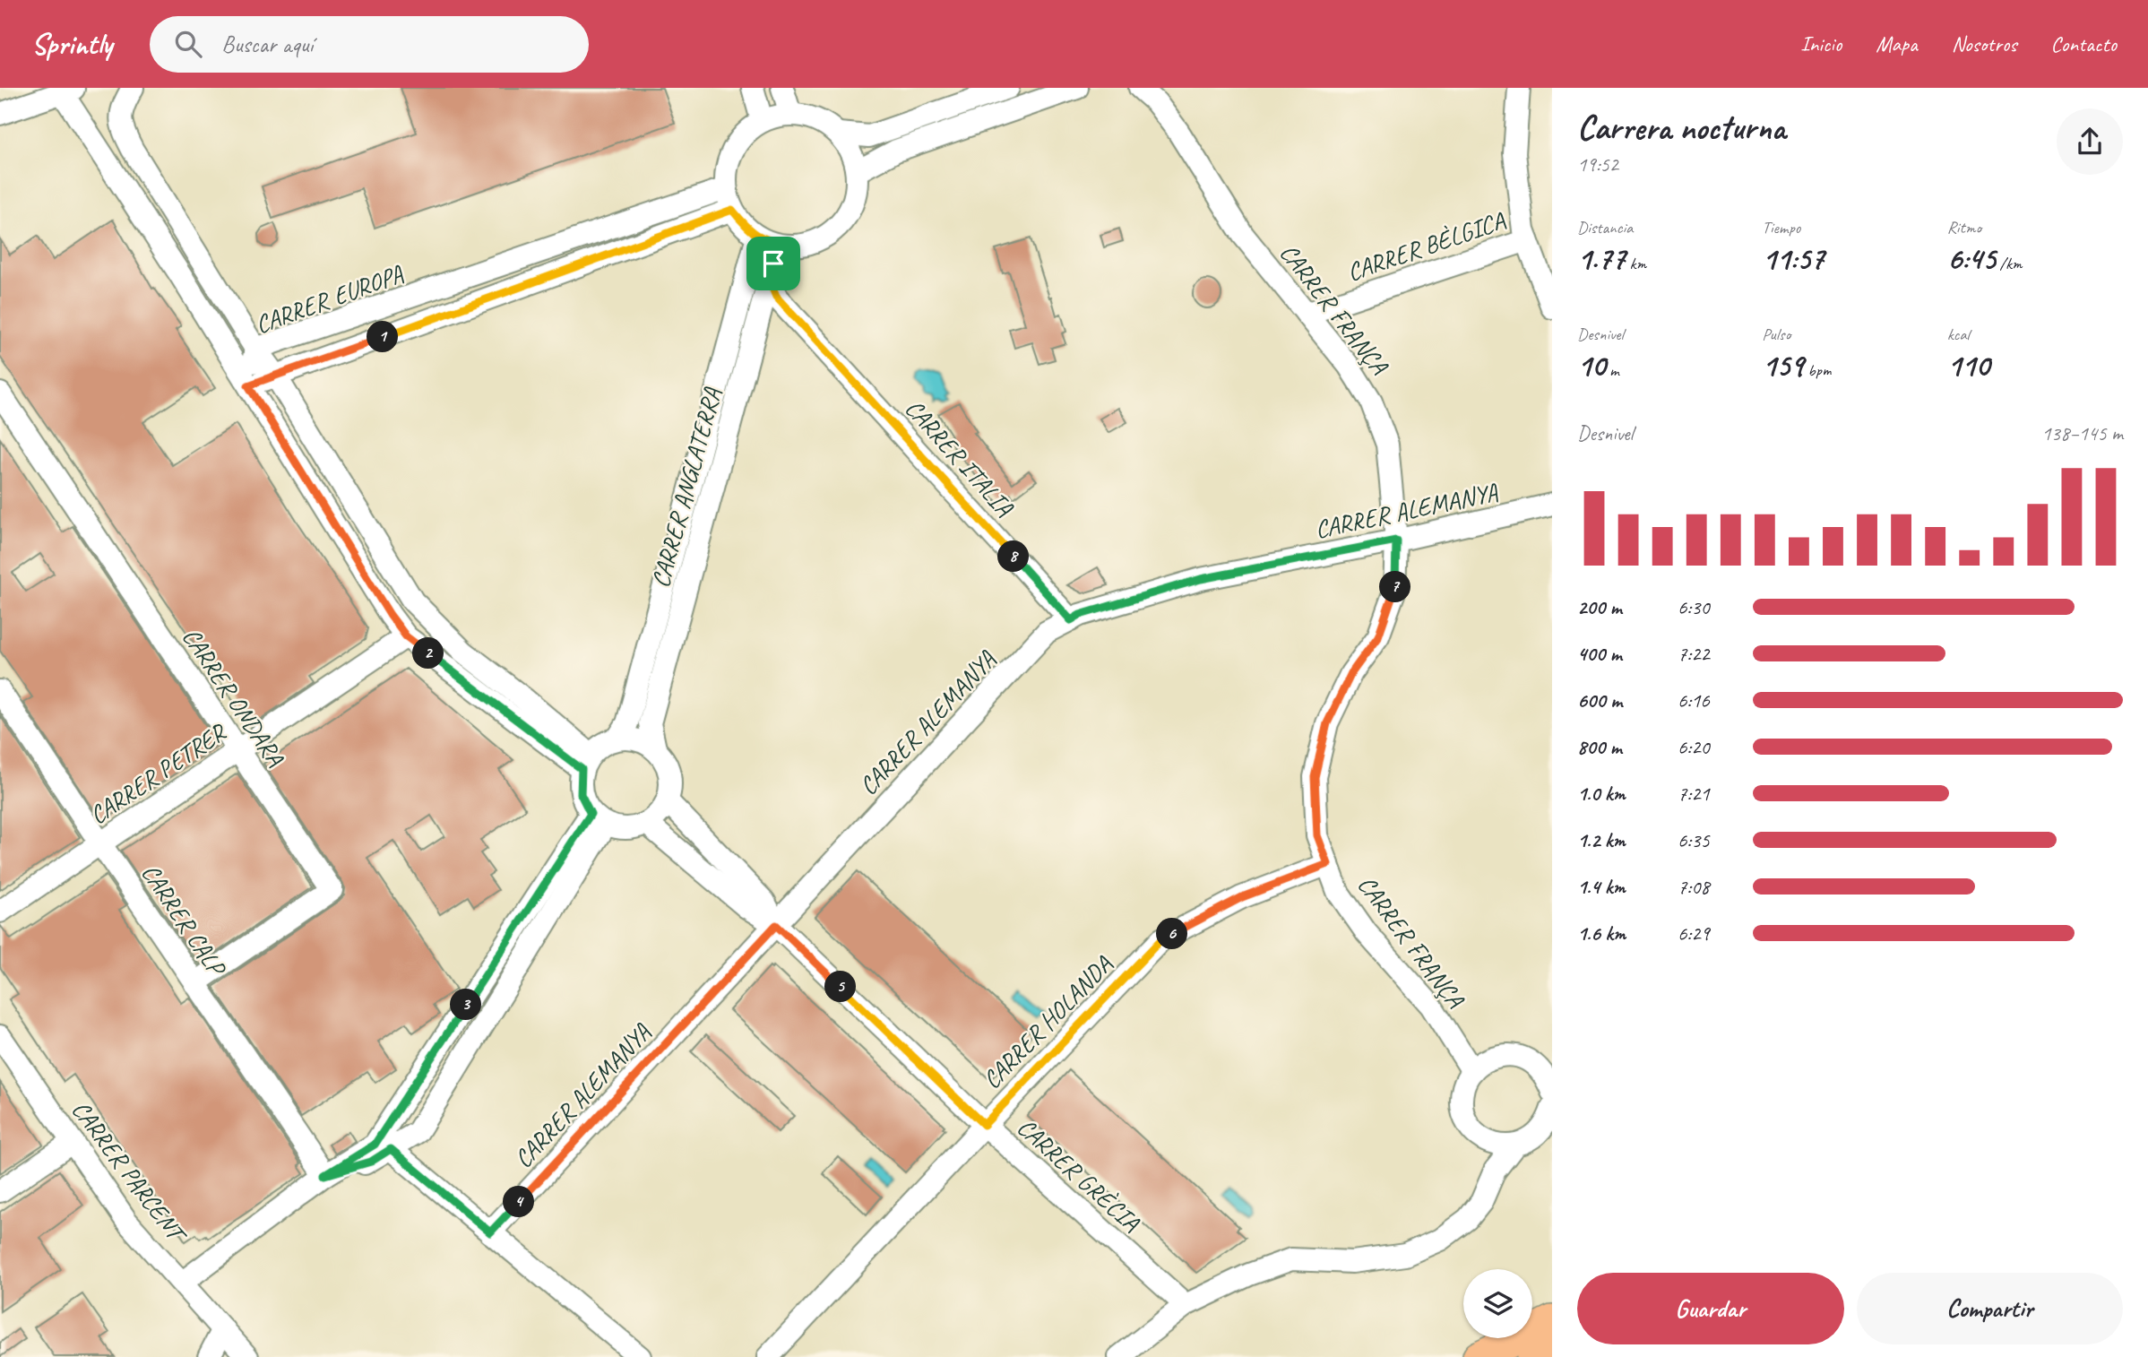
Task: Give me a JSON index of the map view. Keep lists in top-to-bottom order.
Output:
{
  "streets": {
    "street": [
      "CARRER BÈLGICA",
      "CARRER EUROPA",
      "CARRER FRANÇA",
      "CARRER ITALIA",
      "CARRER ANGLATERRA",
      "CARRER ALEMANYA",
      "CARRER ONDARA",
      "CARRER PETRER",
      "CARRER CALP",
      "CARRER HOLANDA",
      "CARRER PARCENT",
      "CARRER GRÈCIA"
    ]
  },
  "crossings": [
    ["CARRER BÈLGICA", "CARRER FRANÇA"],
    ["CARRER EUROPA", "CARRER ANGLATERRA"],
    ["CARRER FRANÇA", "CARRER ALEMANYA"],
    ["CARRER FRANÇA", "CARRER HOLANDA"],
    ["CARRER ITALIA", "CARRER ANGLATERRA"],
    ["CARRER ITALIA", "CARRER ALEMANYA"],
    ["CARRER ANGLATERRA", "CARRER GRÈCIA"],
    ["CARRER ALEMANYA", "CARRER GRÈCIA"],
    ["CARRER ONDARA", "CARRER PETRER"],
    ["CARRER ONDARA", "CARRER CALP"],
    ["CARRER PETRER", "CARRER CALP"],
    ["CARRER HOLANDA", "CARRER GRÈCIA"]
  ],
  "page": {
    "header": "Sprintly",
    "search": "Buscar aquí",
    "nav": [
      "Inicio",
      "Mapa",
      "Nosotros",
      "Contacto"
    ],
    "heading": ["Carrera nocturna", "19:52"],
    "stats": [
      ["Distancia", "1.77 km"],
      ["Tiempo", "11:57"],
      ["Ritmo", "6:45 /km"],
      ["Desnivel", "10 m"],
      ["Pulso", "159 bpm"],
      ["kcal", "110"]
    ],
    "pins": [
      "1",
      "8",
      "7",
      "2",
      "6",
      "5",
      "3",
      "4"
    ],
    "chart": ["Desnivel", "138–145 m"],
    "list": [
      {
        "name": "200 m",
        "note": "6:30"
      },
      {
        "name": "400 m",
        "note": "7:22"
      },
      {
        "name": "600 m",
        "note": "6:16"
      },
      {
        "name": "800 m",
        "note": "6:20"
      },
      {
        "name": "1.0 km",
        "note": "7:21"
      },
      {
        "name": "1.2 km",
        "note": "6:35"
      },
      {
        "name": "1.4 km",
        "note": "7:08"
      },
      {
        "name": "1.6 km",
        "note": "6:29"
      }
    ],
    "buttons": ["Guardar", "Compartir"]
  }
}
